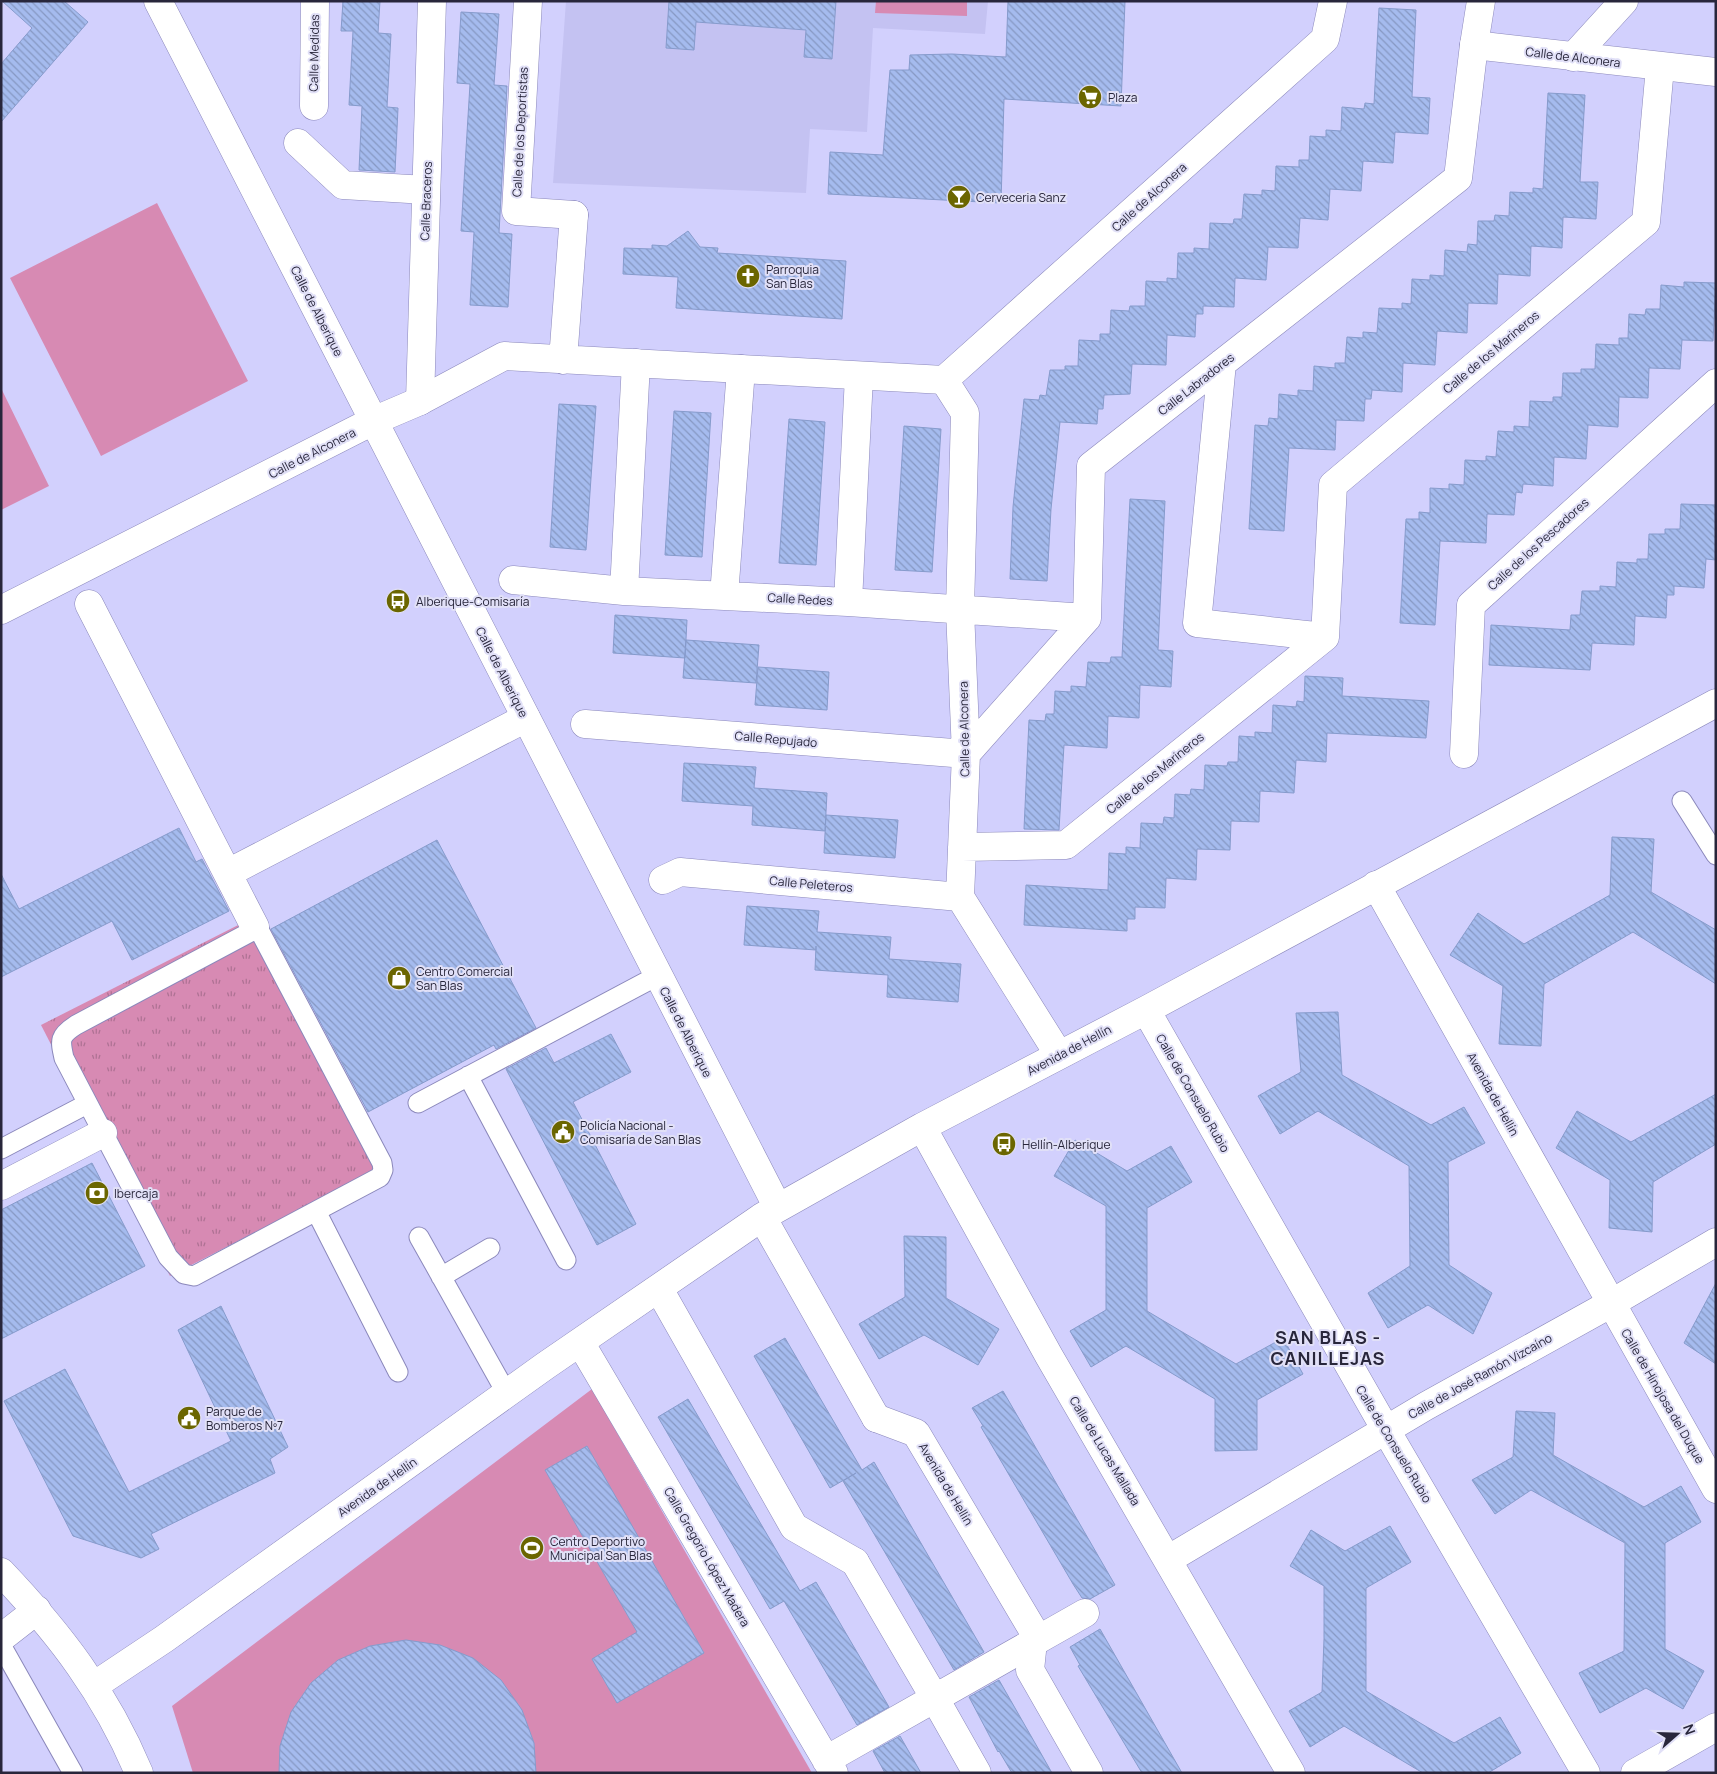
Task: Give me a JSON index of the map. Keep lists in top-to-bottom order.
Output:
{
  "streets": {
    "street": [
      "Calle Medidas",
      "Calle de Alconera",
      "Calle de los Deportistas",
      "Calle Braceros",
      "Calle de Alberique",
      "Calle de los Marineros",
      "Calle Labradores",
      "Calle de los Pescadores",
      "Calle Redes",
      "Calle Repujado",
      "Calle Peleteros",
      "Avenida de Hellín",
      "Calle de Consuelo Rubio",
      "Calle de José Ramón Vizcaíno",
      "Calle de Hinojosa del Duque",
      "Calle de Lucas Mallada",
      "Calle Gregorio López Madera"
    ]
  },
  "crossings": [
    ["Calle de Alconera", "Calle de los Deportistas"],
    ["Calle de Alconera", "Calle Braceros"],
    ["Calle de Alconera", "Calle de Alberique"],
    ["Calle de Alconera", "Calle de los Marineros"],
    ["Calle de Alconera", "Calle Labradores"],
    ["Calle de Alconera", "Calle Redes"],
    ["Calle de Alconera", "Calle Repujado"],
    ["Calle de Alconera", "Calle Peleteros"],
    ["Calle de Alberique", "Avenida de Hellín"],
    ["Calle Labradores", "Calle Redes"],
    ["Avenida de Hellín", "Calle de Consuelo Rubio"],
    ["Avenida de Hellín", "Calle de José Ramón Vizcaíno"],
    ["Avenida de Hellín", "Calle de Hinojosa del Duque"],
    ["Avenida de Hellín", "Calle de Lucas Mallada"],
    ["Avenida de Hellín", "Calle Gregorio López Madera"],
    ["Calle de Consuelo Rubio", "Calle de José Ramón Vizcaíno"],
    ["Calle de José Ramón Vizcaíno", "Calle de Hinojosa del Duque"],
    ["Calle de José Ramón Vizcaíno", "Calle de Lucas Mallada"]
  ],
  "districts": ["SAN BLAS - CANILLEJAS"],
  "places": {
    "supermarket": ["Plaza"],
    "bar": ["Cerveceria Sanz"],
    "church": ["Parroquia San Blas"],
    "bus stop": ["Alberique-Comisaría", "Hellín-Alberique"],
    "shop": ["Centro Comercial San Blas"],
    "public building": ["Policía Nacional - Comisaría de San Blas", "Parque de Bomberos Nº7"],
    "bank": ["Ibercaja"],
    "sports": ["Centro Deportivo Municipal San Blas"]
  },
  "north": "right"
}
